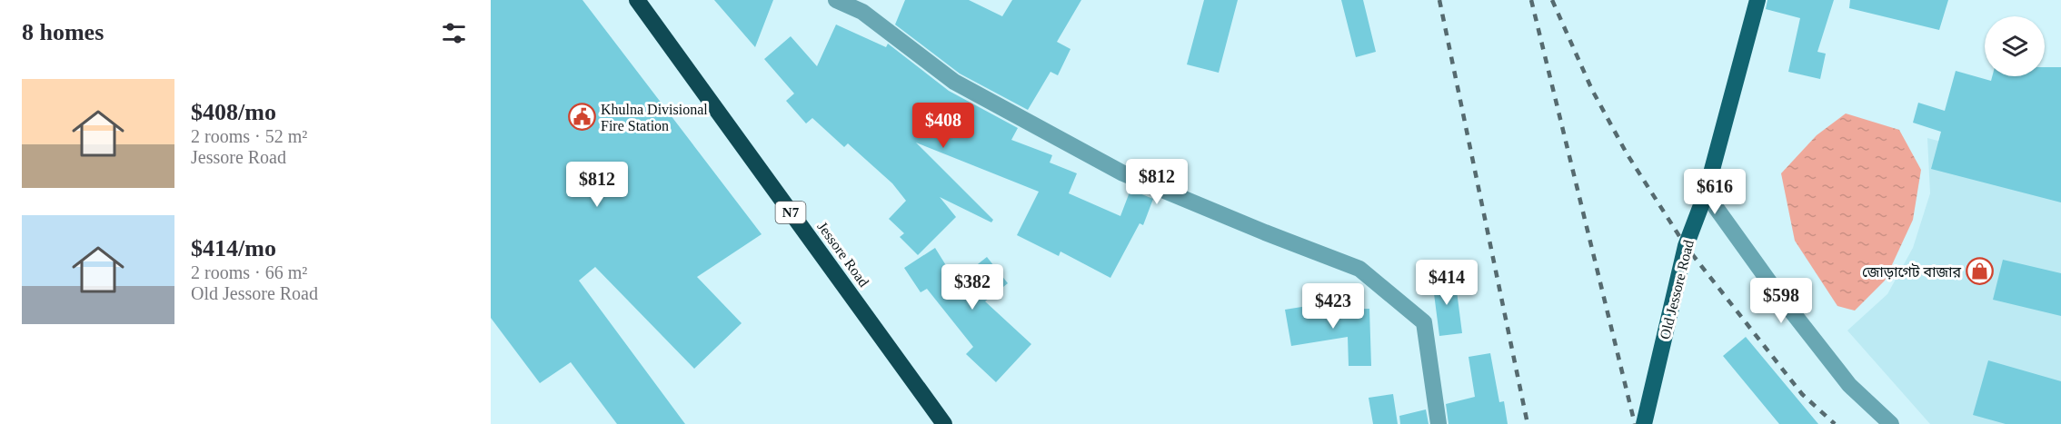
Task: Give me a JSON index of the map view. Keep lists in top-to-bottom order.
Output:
{
  "streets": {
    "highway": ["N7", "Jessore Road"],
    "main road": ["Old Jessore Road"]
  },
  "places": {
    "public building": ["Khulna Divisional Fire Station"],
    "shop": ["জোড়াগেট বাজার"]
  },
  "page": {
    "heading": "8 homes",
    "list": [
      {
        "name": "$408/mo",
        "note": "2 rooms · 52 m² · Jessore Road"
      },
      {
        "name": "$414/mo",
        "note": "2 rooms · 66 m² · Old Jessore Road"
      }
    ],
    "price": [
      "$408",
      "$812",
      "$812",
      "$616",
      "$414",
      "$382",
      "$598",
      "$423"
    ]
  }
}
